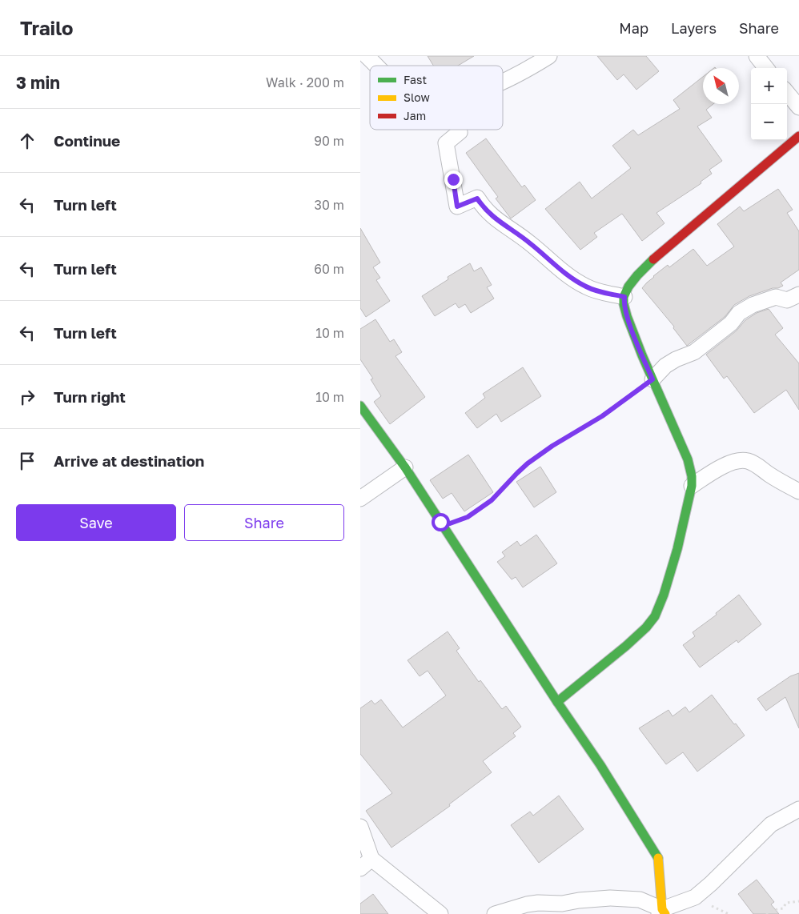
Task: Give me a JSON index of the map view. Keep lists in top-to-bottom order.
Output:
{
  "legend": ["Fast", "Slow", "Jam"],
  "north": "top left",
  "page": {
    "header": "Trailo",
    "nav": ["Map", "Layers", "Share"],
    "heading": ["3 min", "Walk · 200 m"],
    "map_buttons": ["+", "−"],
    "list": [
      ["Continue", "90 m"],
      ["Turn left", "30 m"],
      ["Turn left", "60 m"],
      ["Turn left", "10 m"],
      ["Turn right", "10 m"],
      "Arrive at destination"
    ],
    "buttons": ["Save", "Share"]
  }
}
